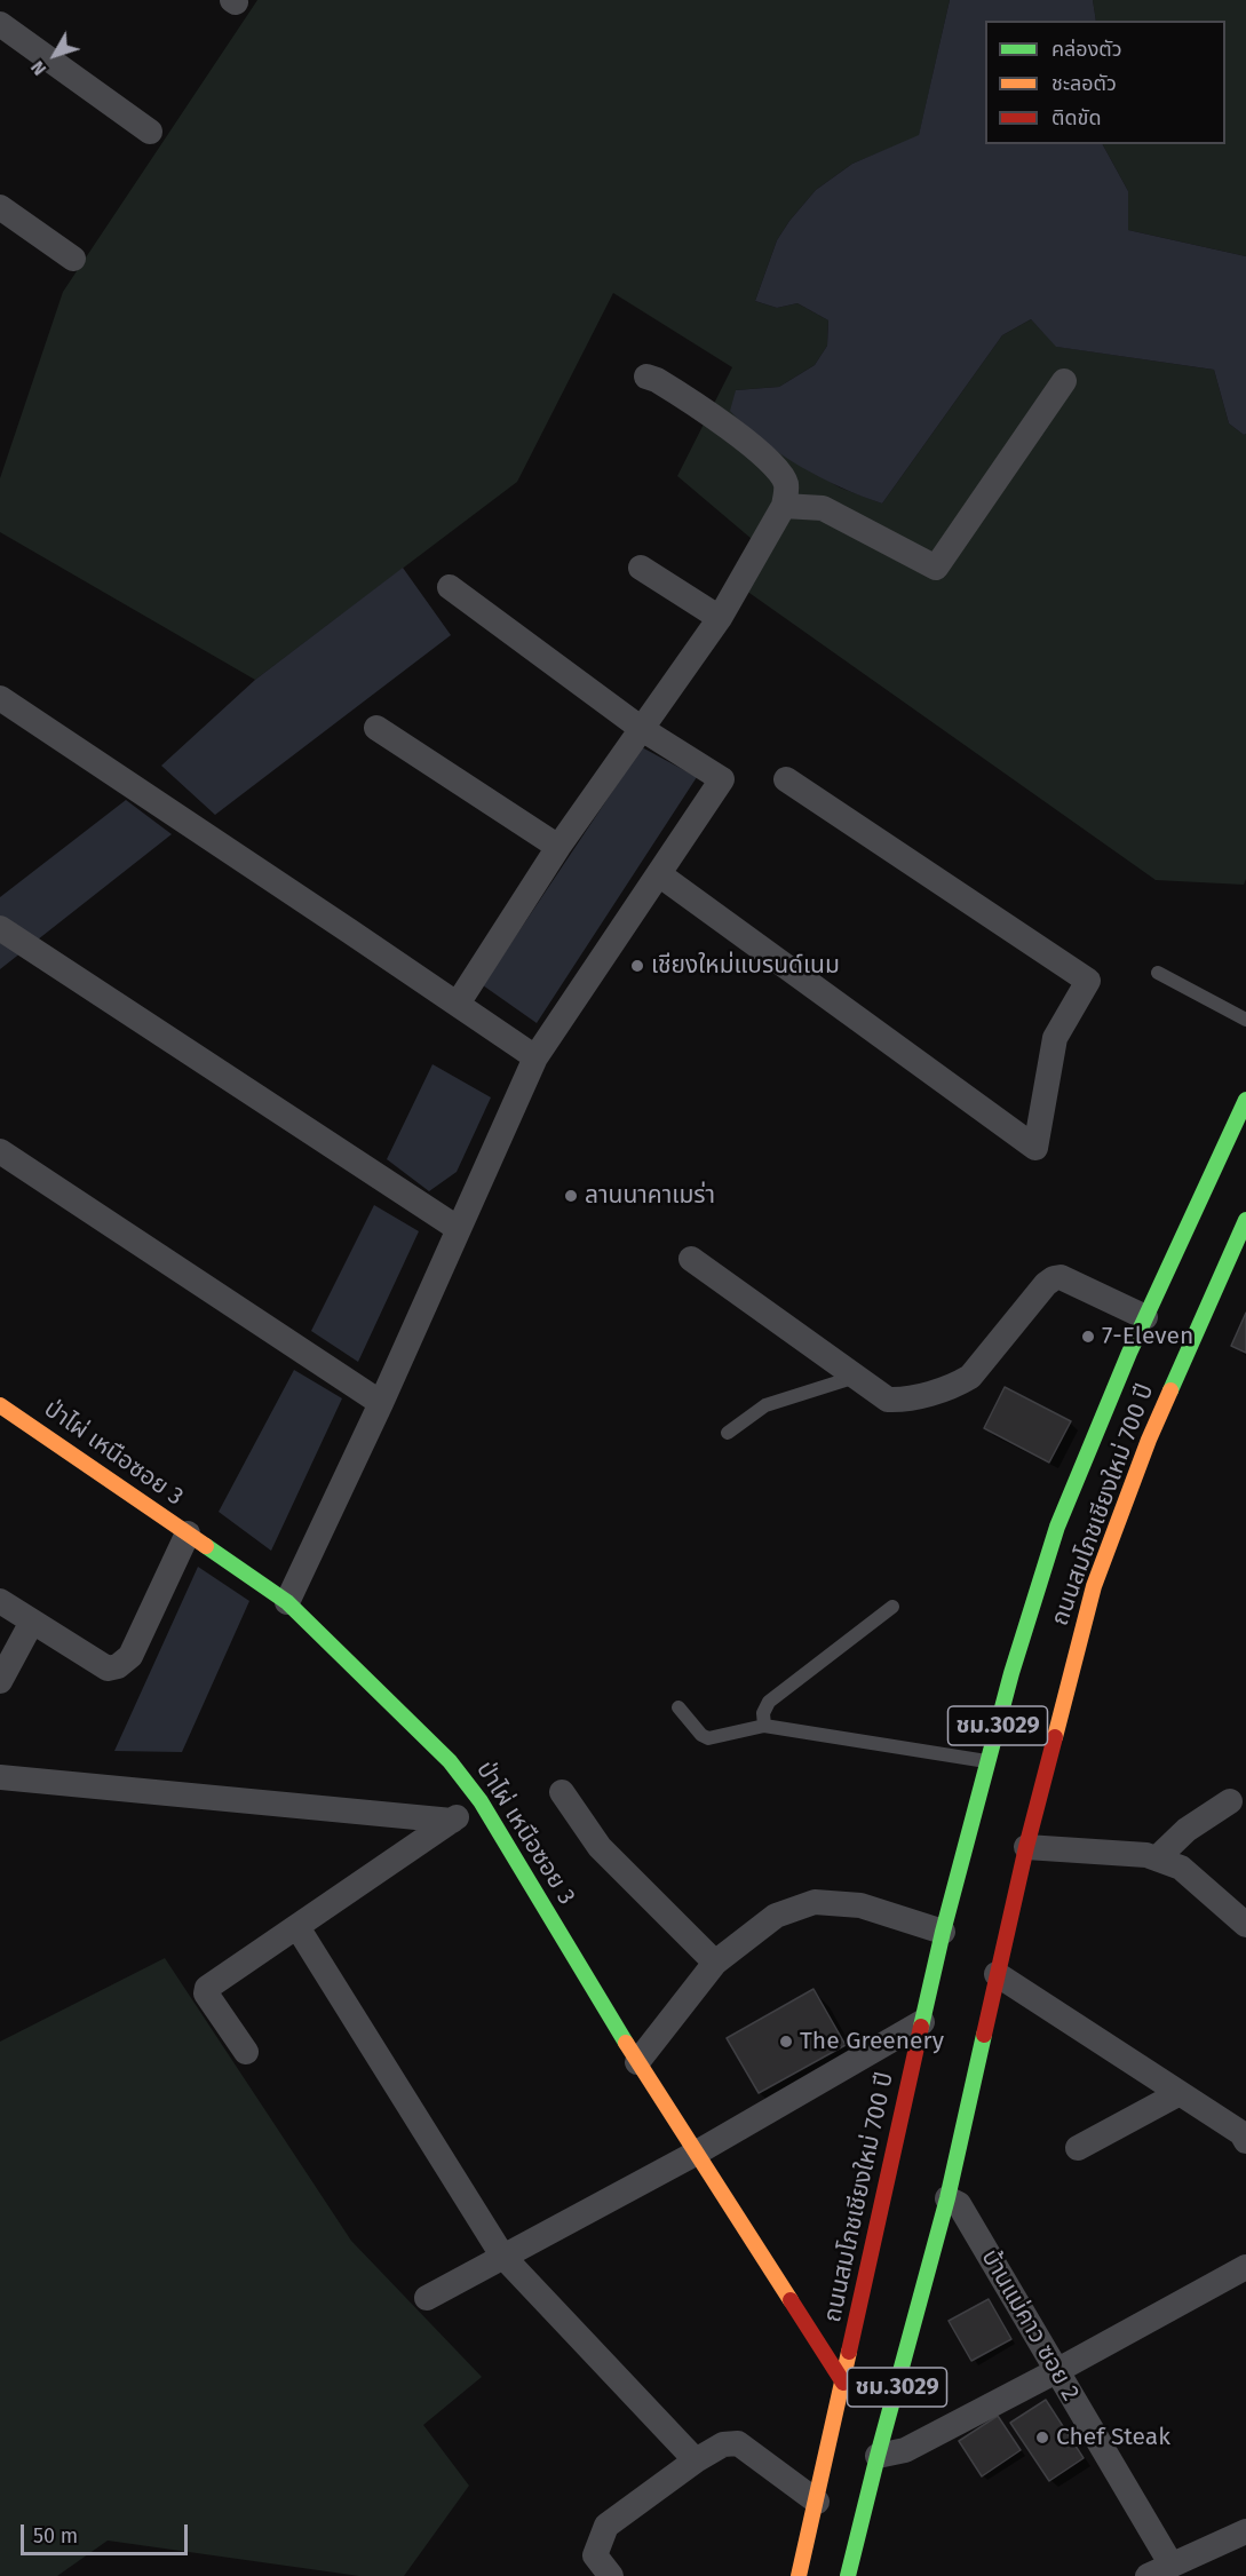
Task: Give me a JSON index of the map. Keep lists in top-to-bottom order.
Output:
{
  "streets": {
    "main road": ["ป่าไผ่ เหนือซอย 3", "ถนนสมโภชเชียงใหม่ 700 ปี", "ชม.3029"],
    "street": ["บ้านแม่คาว ซอย 2"]
  },
  "crossings": [
    ["ป่าไผ่ เหนือซอย 3", "ถนนสมโภชเชียงใหม่ 700 ปี"],
    ["ถนนสมโภชเชียงใหม่ 700 ปี", "ชม.3029"],
    ["ถนนสมโภชเชียงใหม่ 700 ปี", "บ้านแม่คาว ซอย 2"]
  ],
  "places": [
    "เชียงใหม่แบรนด์เนม",
    "ลานนาคาเมร่า",
    "7-Eleven",
    "The Greenery",
    "Chef Steak"
  ],
  "legend": ["คล่องตัว", "ชะลอตัว", "ติดขัด"],
  "scale_bar": "50 m",
  "north": "bottom left"
}
